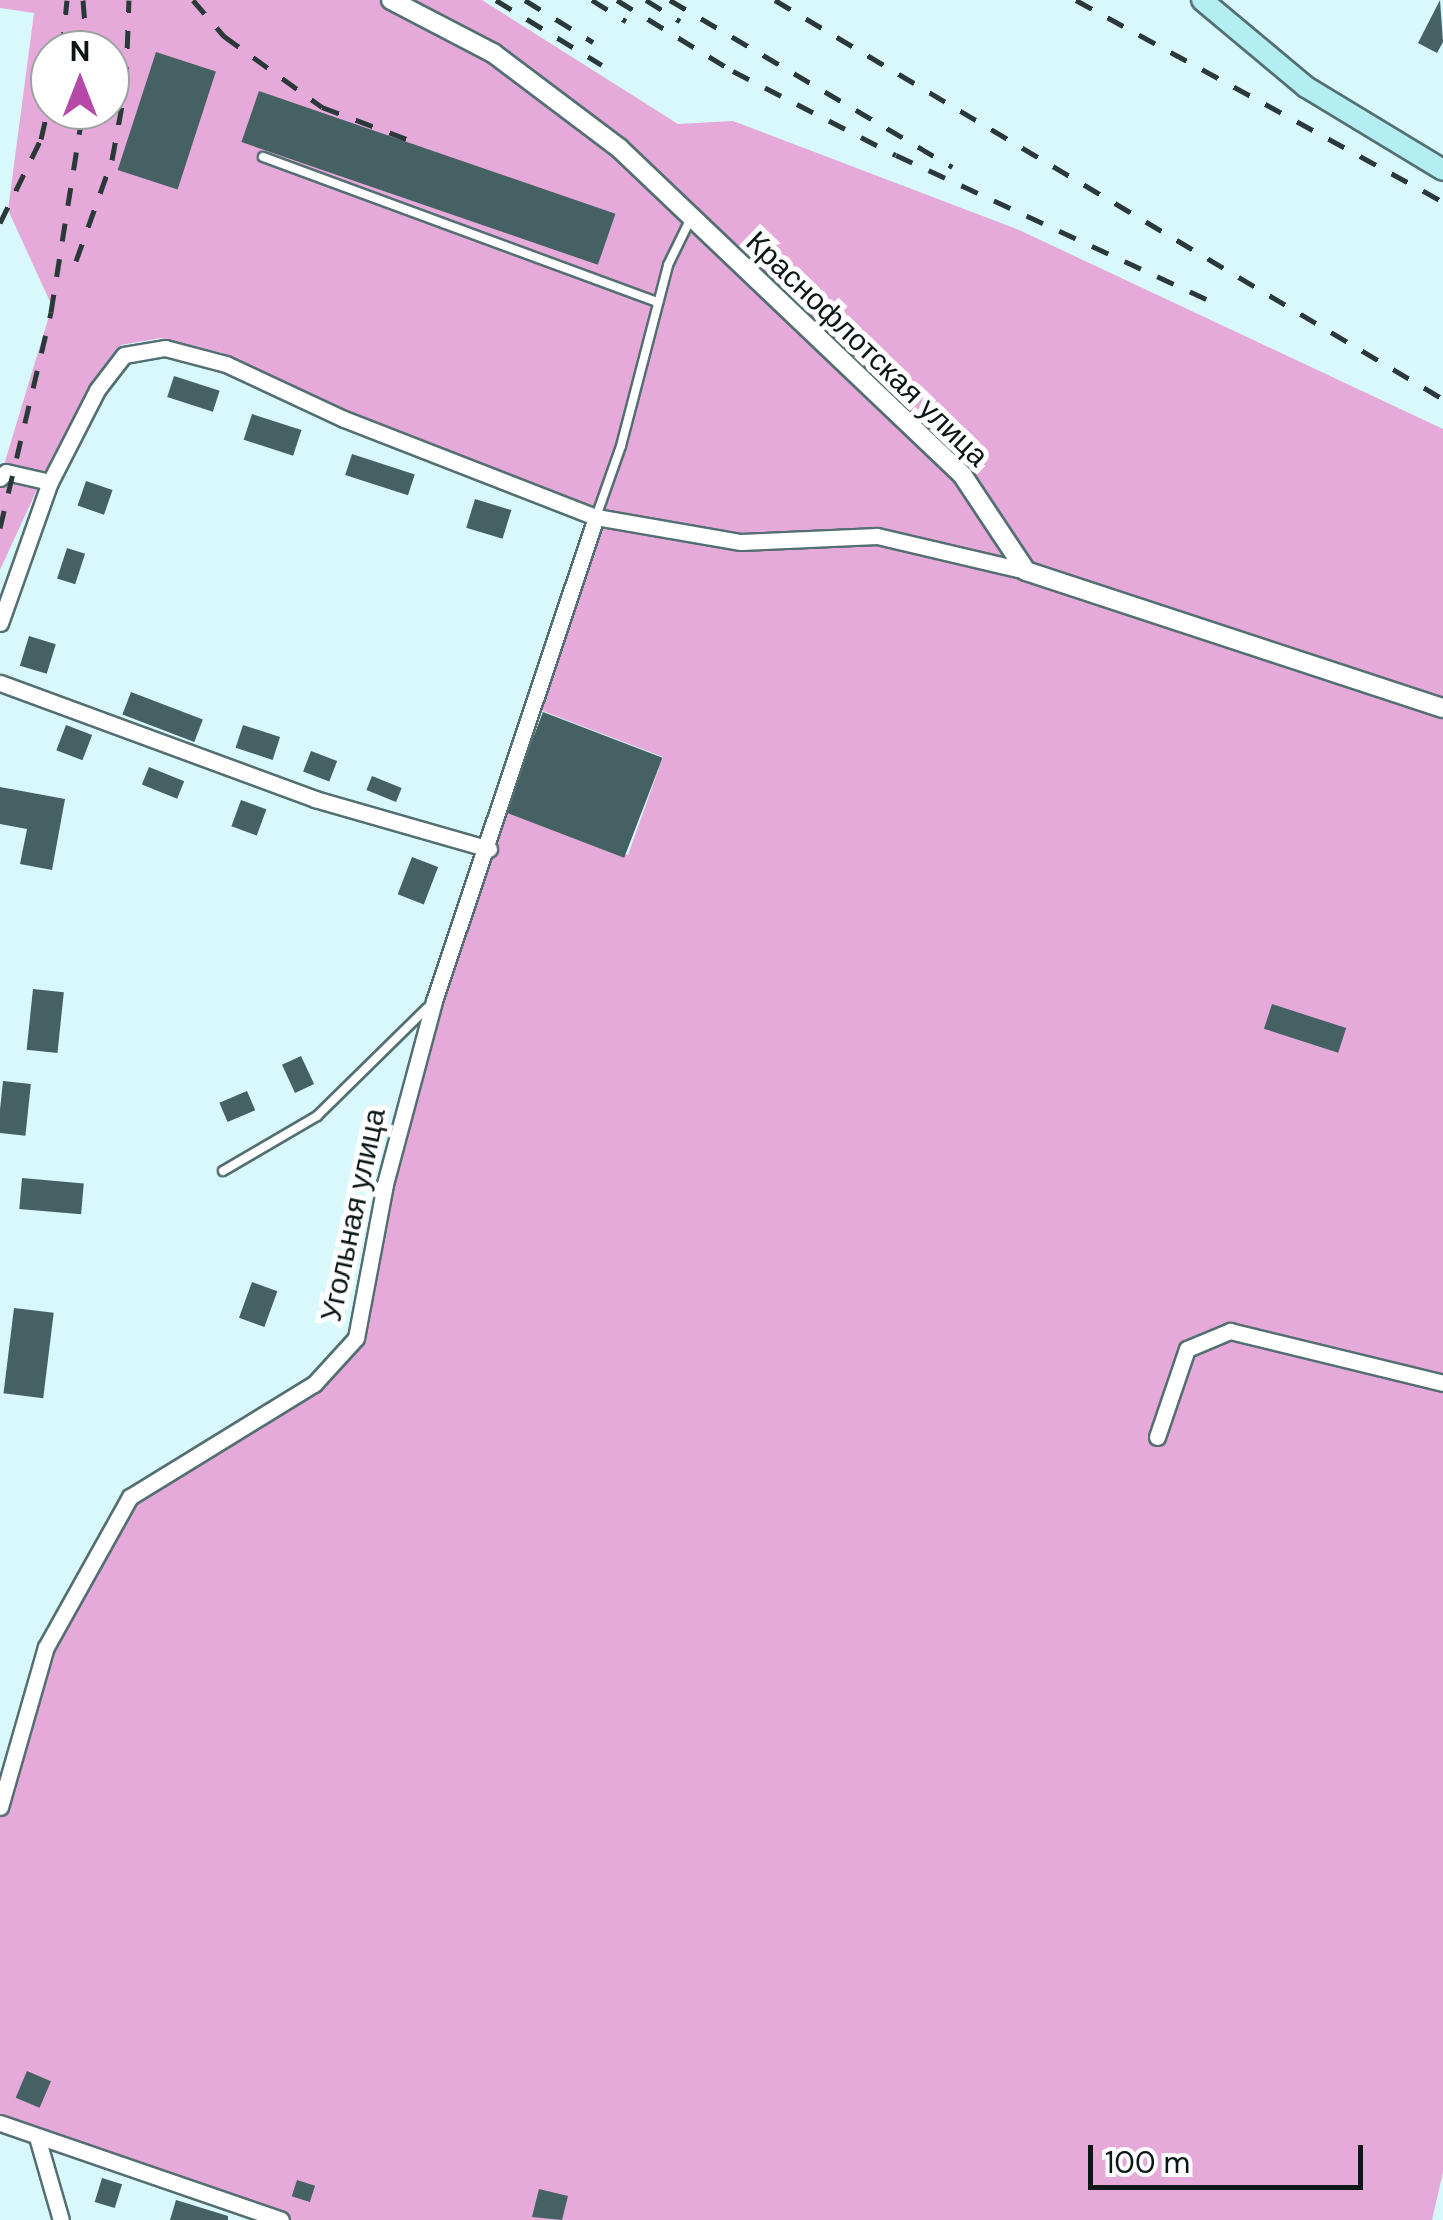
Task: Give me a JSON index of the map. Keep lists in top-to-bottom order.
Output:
{
  "streets": {
    "street": ["Краснофлотская улица", "Угольная улица"]
  },
  "scale_bar": "100 m",
  "north": "top"
}
